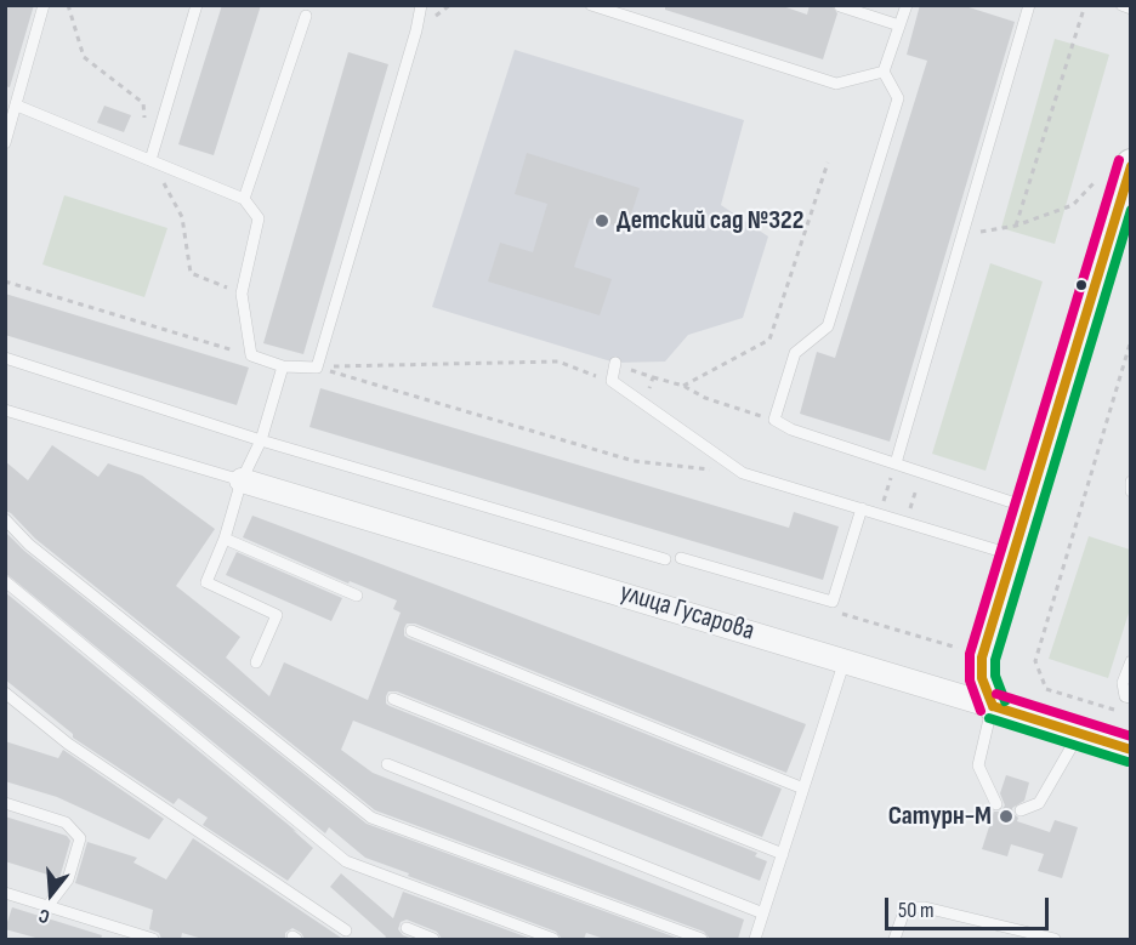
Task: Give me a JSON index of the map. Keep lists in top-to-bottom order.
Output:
{
  "streets": {
    "street": ["улица Гусарова"]
  },
  "places": ["Детский сад №322", "Сатурн-М"],
  "scale_bar": "50 m",
  "north": "bottom"
}
